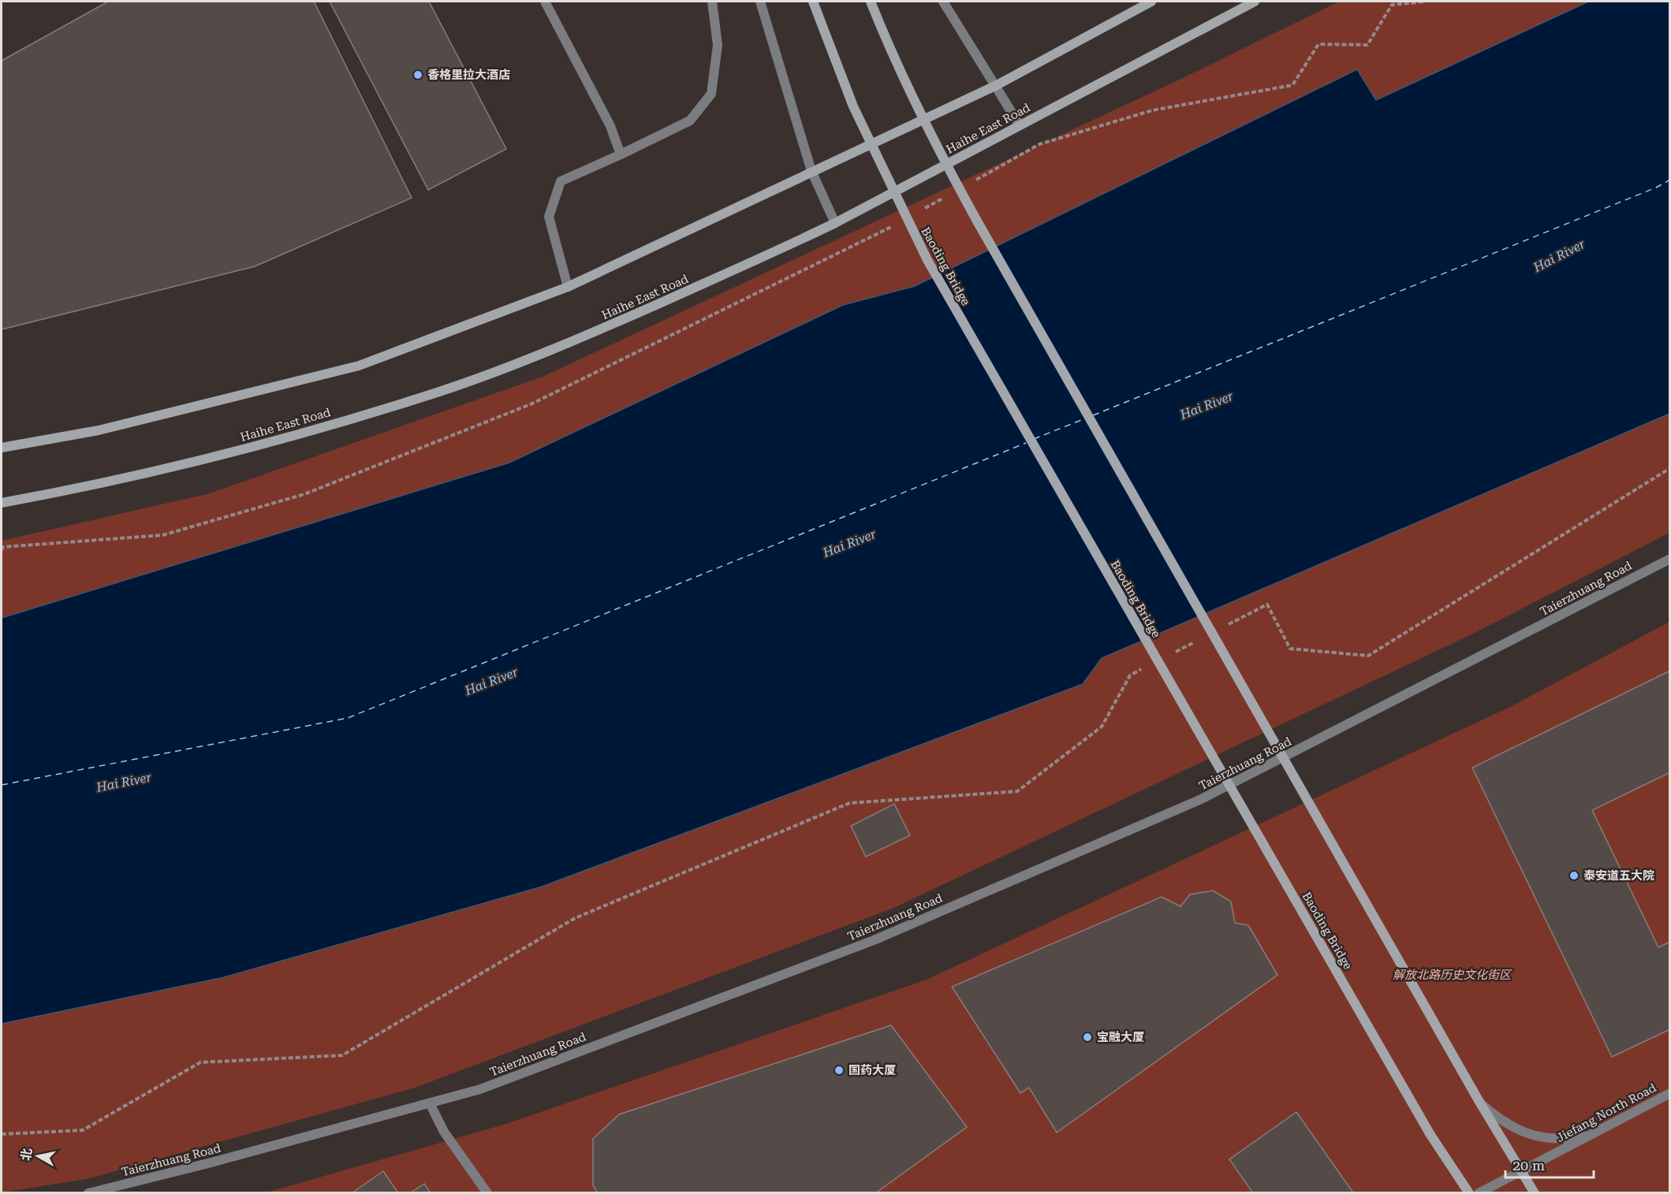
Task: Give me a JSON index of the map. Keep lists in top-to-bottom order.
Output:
{
  "streets": {
    "main road": ["Haihe East Road", "Baoding Bridge"],
    "street": ["Taierzhuang Road", "Jiefang North Road"]
  },
  "water": ["Hai River"],
  "parks": ["解放北路历史文化街区"],
  "places": [
    "香格里拉大酒店",
    "泰安道五大院",
    "宝融大厦",
    "国药大厦"
  ],
  "scale_bar": "20 m",
  "north": "left"
}
